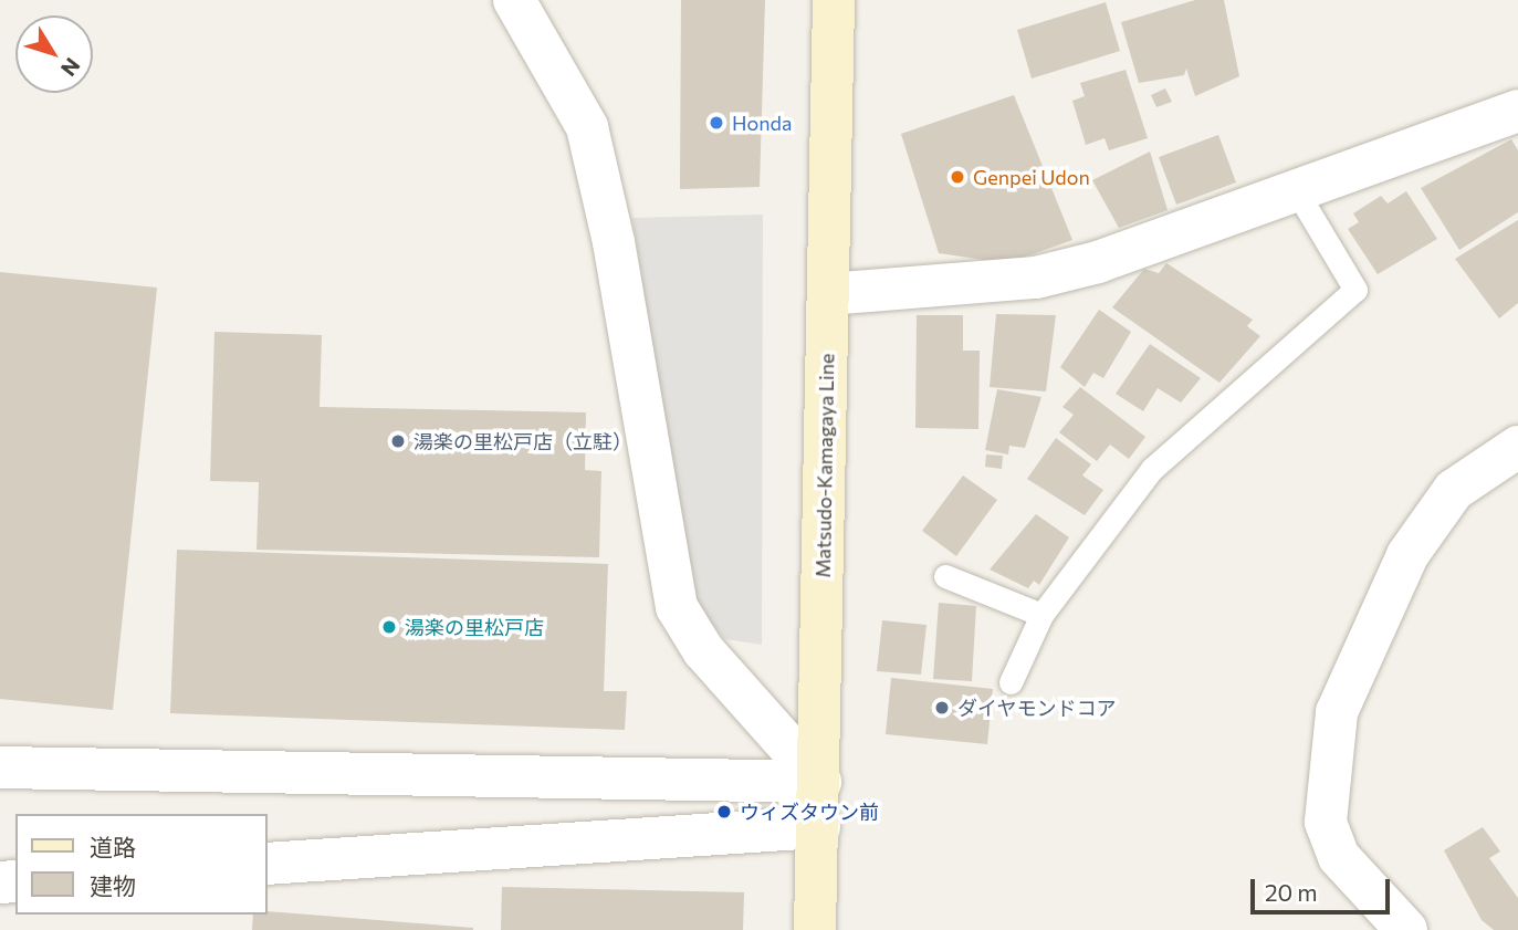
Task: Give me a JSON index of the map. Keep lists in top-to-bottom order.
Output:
{
  "streets": {
    "main road": ["Matsudo-Kamagaya Line"]
  },
  "places": [
    "Honda",
    "Genpei Udon",
    "湯楽の里松戸店（立駐）",
    "湯楽の里松戸店",
    "ダイヤモンドコア",
    "ウィズタウン前"
  ],
  "legend": ["道路", "建物"],
  "scale_bar": "20 m",
  "north": "bottom right"
}
